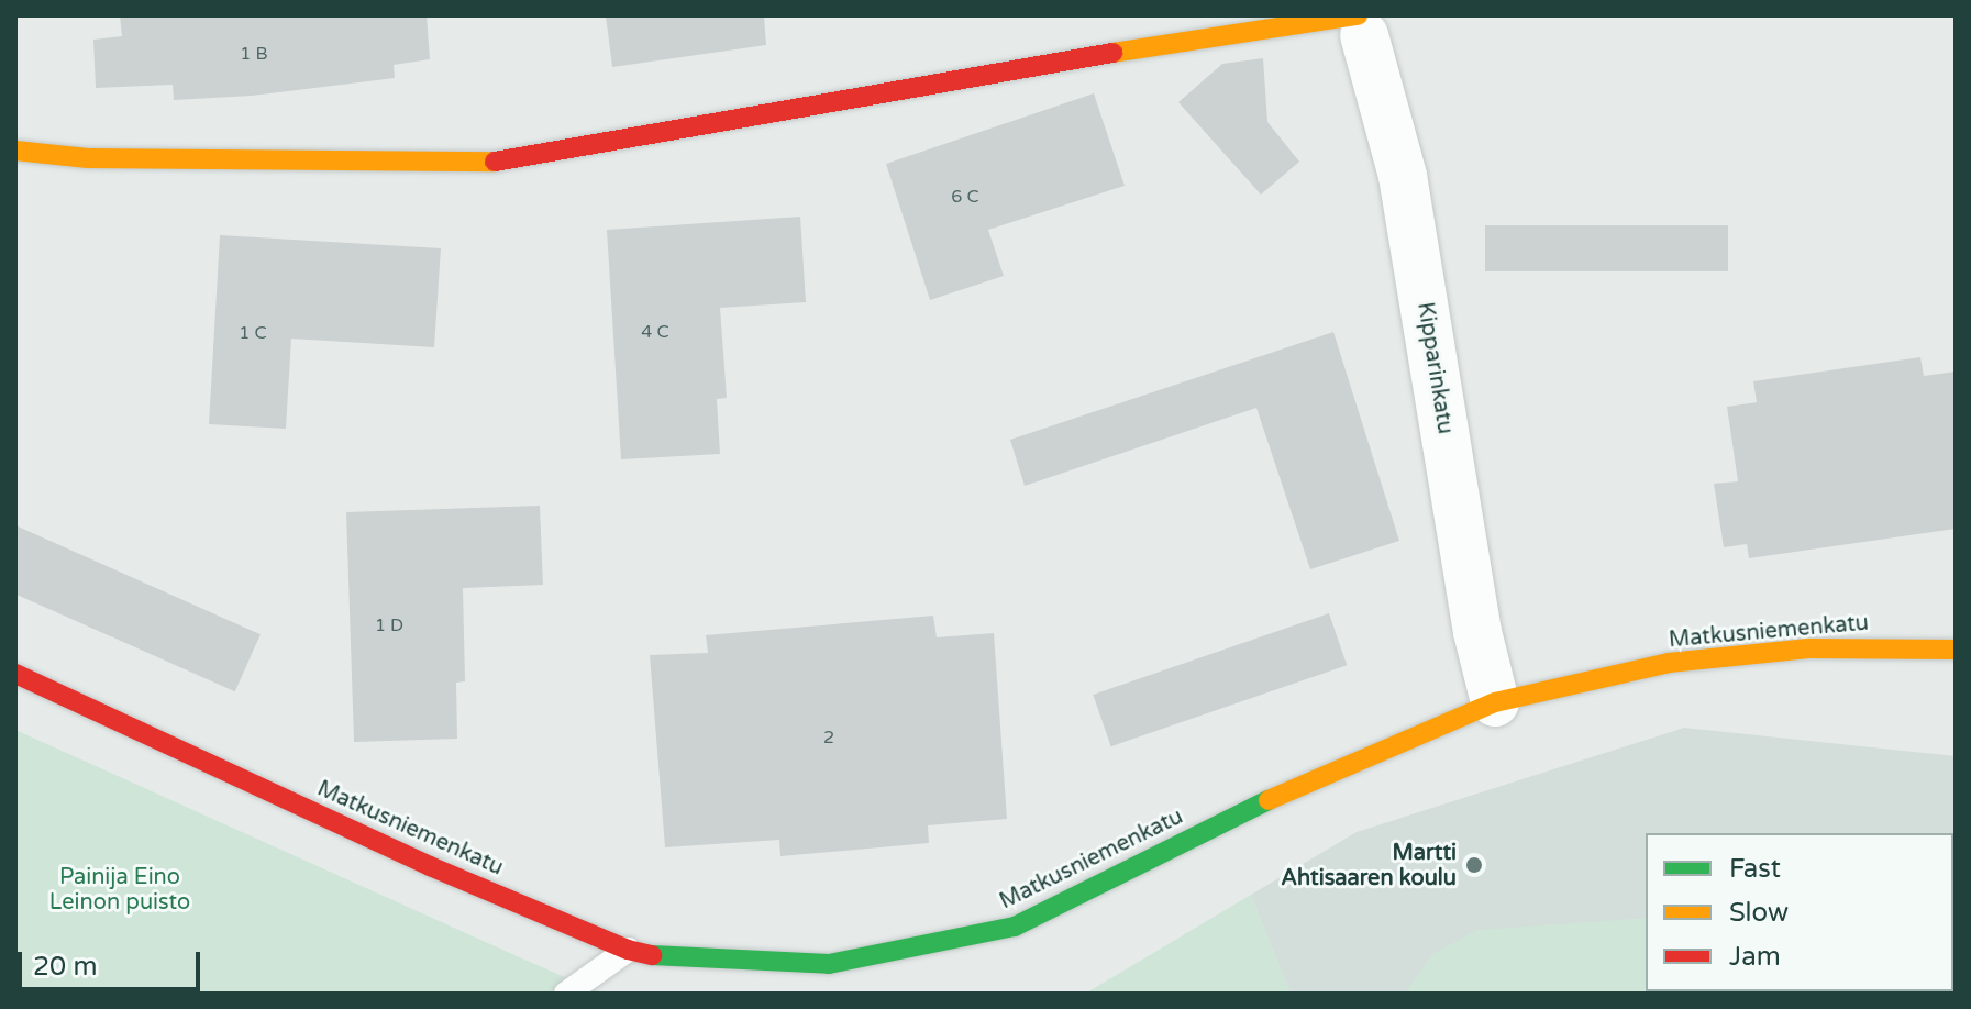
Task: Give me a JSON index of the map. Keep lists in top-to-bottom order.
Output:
{
  "streets": {
    "street": ["Kipparinkatu", "Matkusniemenkatu"]
  },
  "crossings": [
    ["Kipparinkatu", "Matkusniemenkatu"]
  ],
  "parks": ["Painija Eino Leinon puisto"],
  "places": ["Martti Ahtisaaren koulu"],
  "house_numbers": [
    "1 B",
    "6 C",
    "4 C",
    "1 C",
    "1 D",
    "2"
  ],
  "legend": ["Fast", "Slow", "Jam"],
  "scale_bar": "20 m"
}
